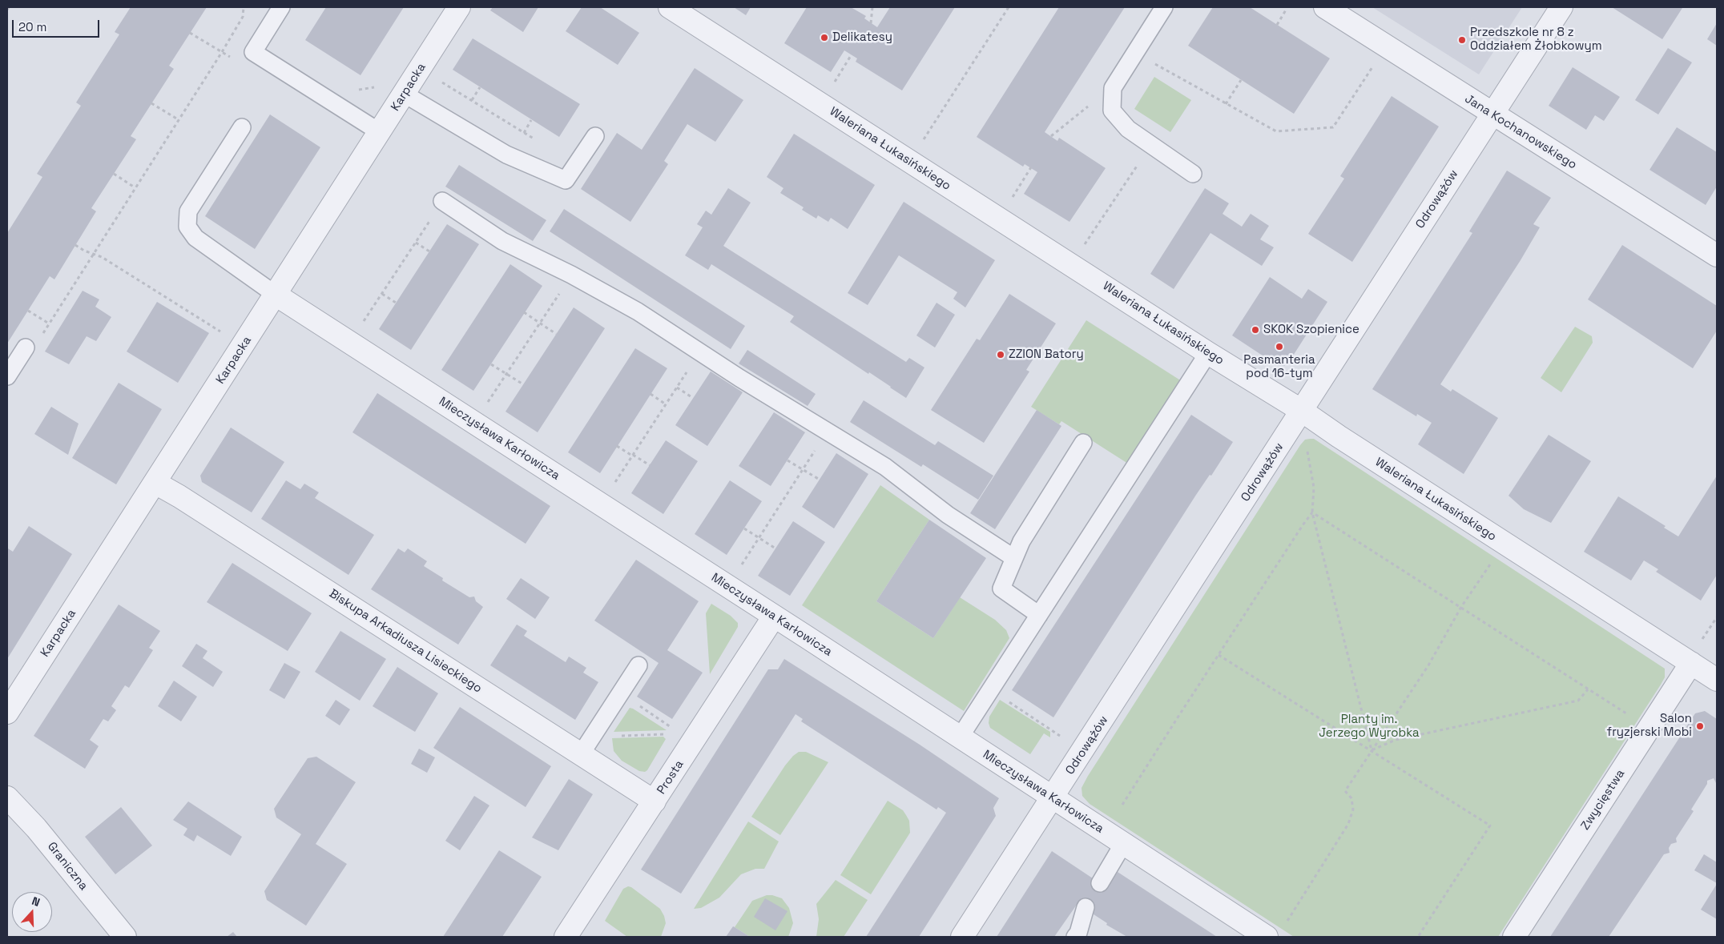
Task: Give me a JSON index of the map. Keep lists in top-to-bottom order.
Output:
{
  "streets": {
    "street": [
      "Karpacka",
      "Jana Kochanowskiego",
      "Waleriana Łukasińskiego",
      "Odrowążów",
      "Mieczysława Karłowicza",
      "Biskupa Arkadiusza Lisieckiego",
      "Prosta",
      "Zwycięstwa",
      "Graniczna"
    ]
  },
  "crossings": [
    ["Karpacka", "Mieczysława Karłowicza"],
    ["Karpacka", "Biskupa Arkadiusza Lisieckiego"],
    ["Jana Kochanowskiego", "Odrowążów"],
    ["Waleriana Łukasińskiego", "Odrowążów"],
    ["Waleriana Łukasińskiego", "Zwycięstwa"],
    ["Odrowążów", "Mieczysława Karłowicza"],
    ["Mieczysława Karłowicza", "Prosta"],
    ["Biskupa Arkadiusza Lisieckiego", "Prosta"]
  ],
  "parks": ["Planty im. Jerzego Wyrobka"],
  "places": [
    "Delikatesy",
    "Przedszkole nr 8 z Oddziałem Żłobkowym",
    "SKOK Szopienice",
    "Pasmanteria pod 16-tym",
    "ZZION Batory",
    "Salon fryzjerski Mobi"
  ],
  "scale_bar": "20 m",
  "north": "top"
}
